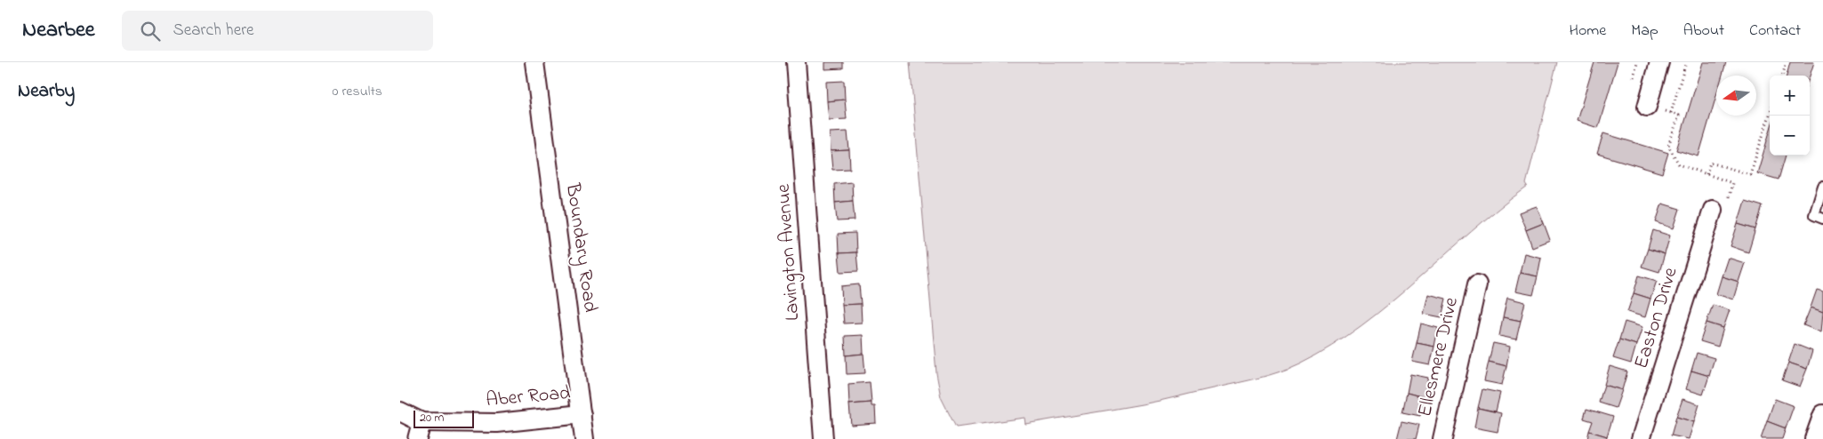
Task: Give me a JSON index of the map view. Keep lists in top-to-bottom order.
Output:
{
  "streets": {
    "street": [
      "Boundary Road",
      "Lavington Avenue",
      "Easton Drive",
      "Ellesmere Drive",
      "Aber Road"
    ]
  },
  "crossings": [
    ["Boundary Road", "Aber Road"]
  ],
  "scale_bar": "20 m",
  "north": "left",
  "page": {
    "header": "Nearbee",
    "search": "Search here",
    "nav": [
      "Home",
      "Map",
      "About",
      "Contact"
    ],
    "heading": ["Nearby", "0 results"],
    "map_buttons": ["+", "−"],
    "scale": "20 m"
  }
}
